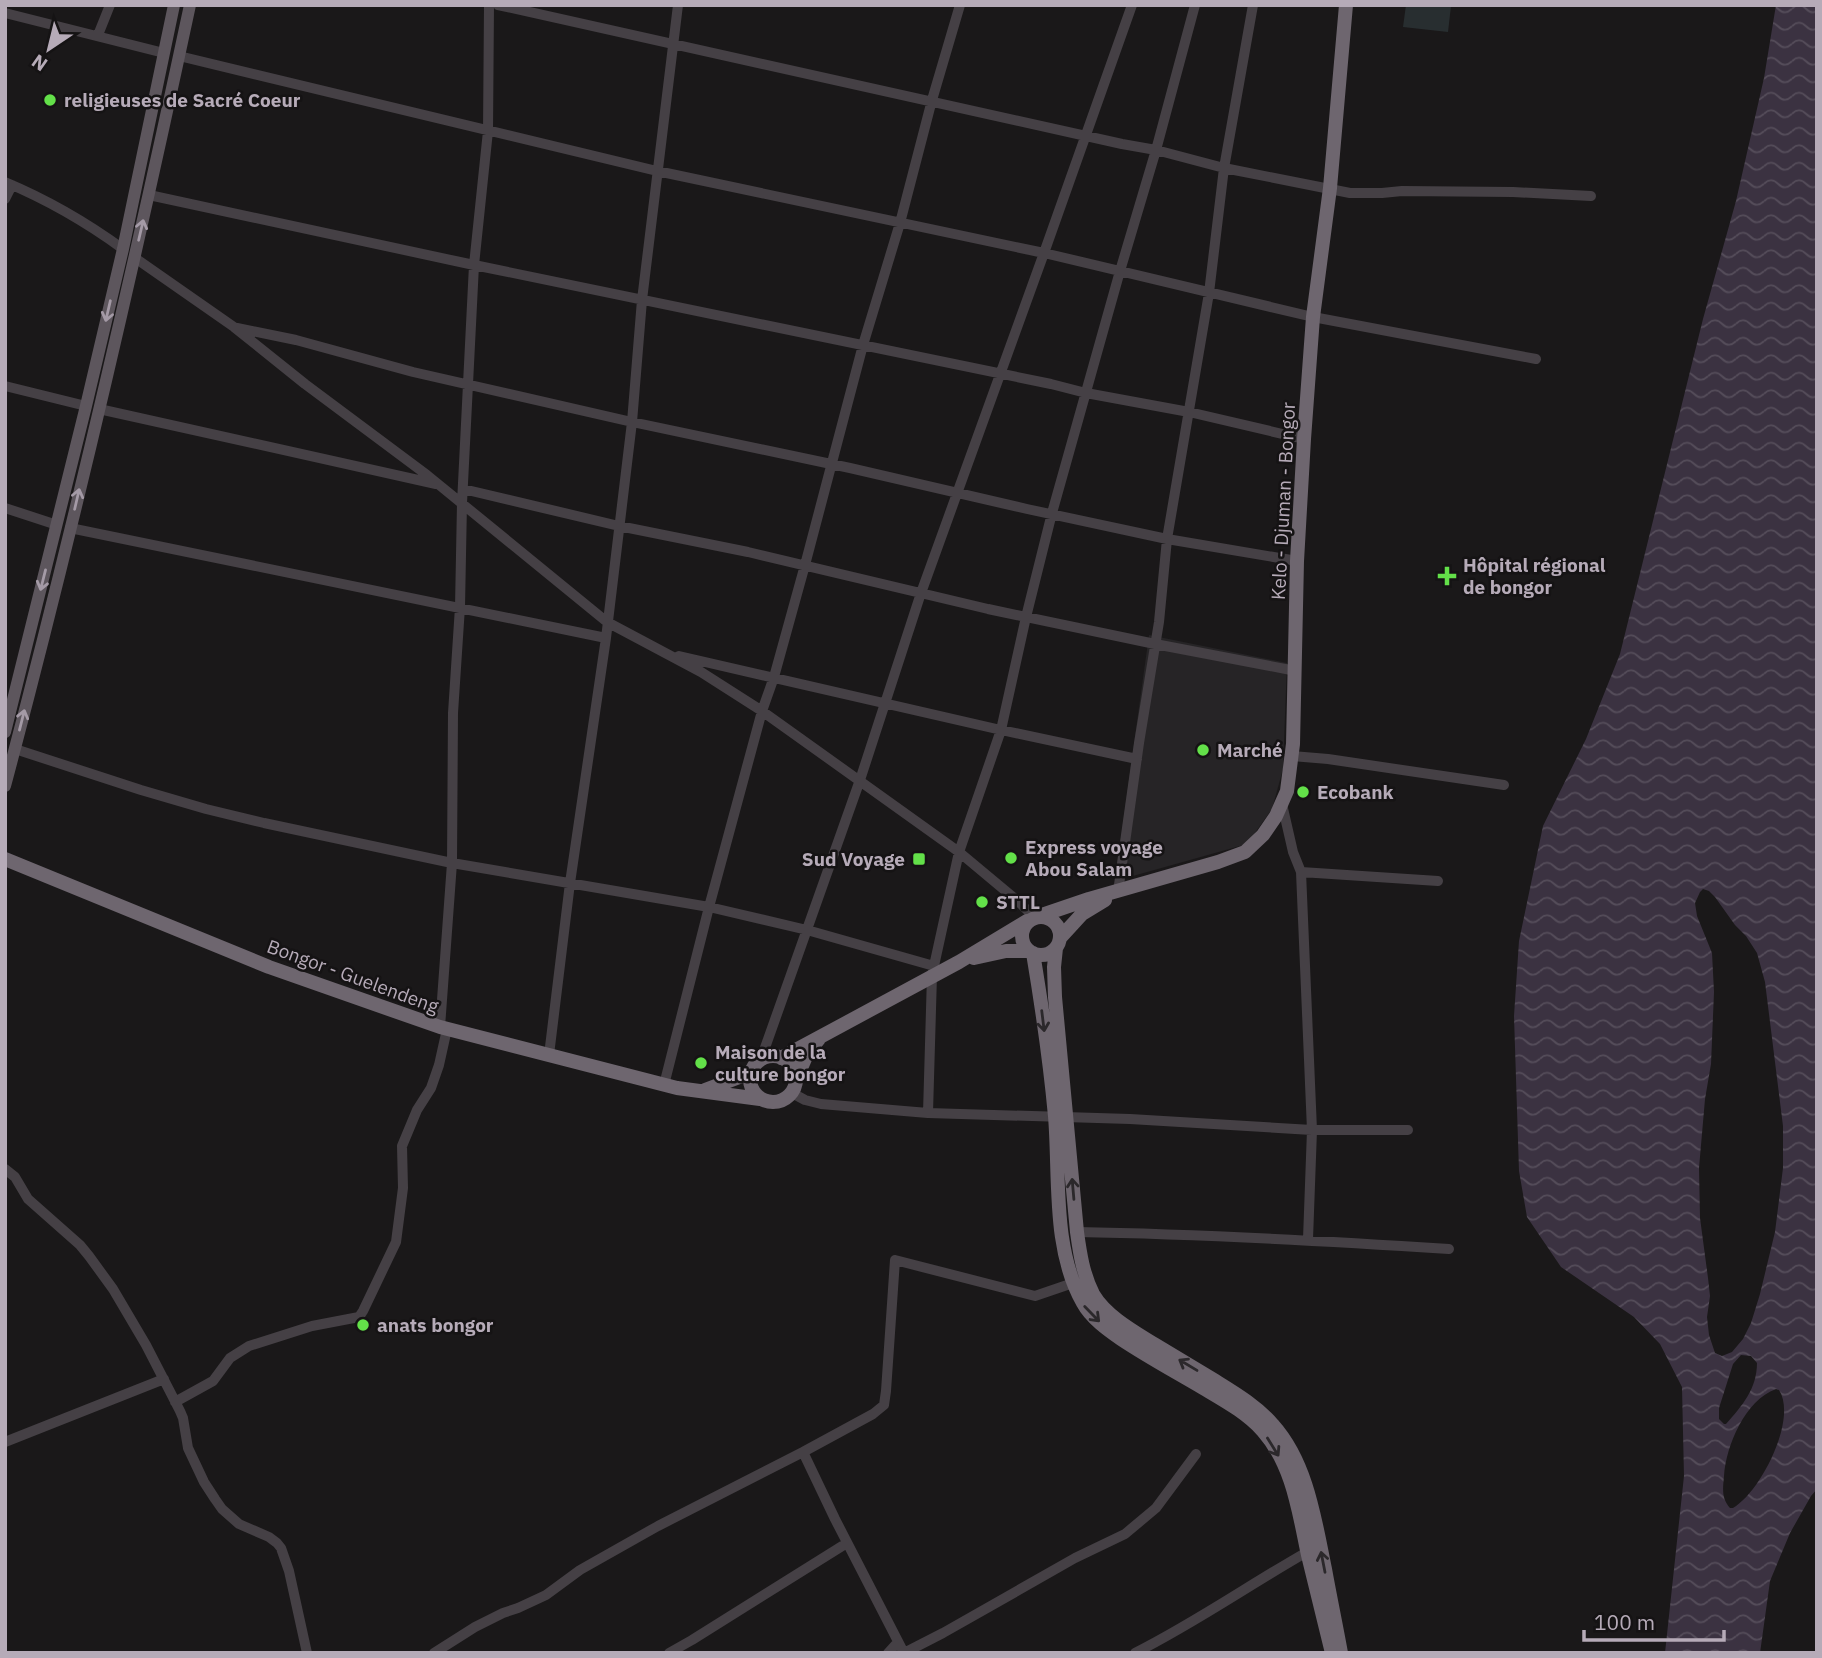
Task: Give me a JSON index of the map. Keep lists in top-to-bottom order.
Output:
{
  "streets": {
    "highway": ["Kelo - Djuman - Bongor", "Bongor - Guelendeng"]
  },
  "crossings": [
    ["Kelo - Djuman - Bongor", "Bongor - Guelendeng"]
  ],
  "places": {
    "other": [
      "religieuses de Sacré Coeur",
      "Marché",
      "Ecobank",
      "Express voyage Abou Salam",
      "STTL",
      "Maison de la culture bongor",
      "anats bongor"
    ],
    "health": ["Hôpital régional de bongor"],
    "transit": ["Sud Voyage"]
  },
  "scale_bar": "100 m",
  "north": "bottom left"
}
